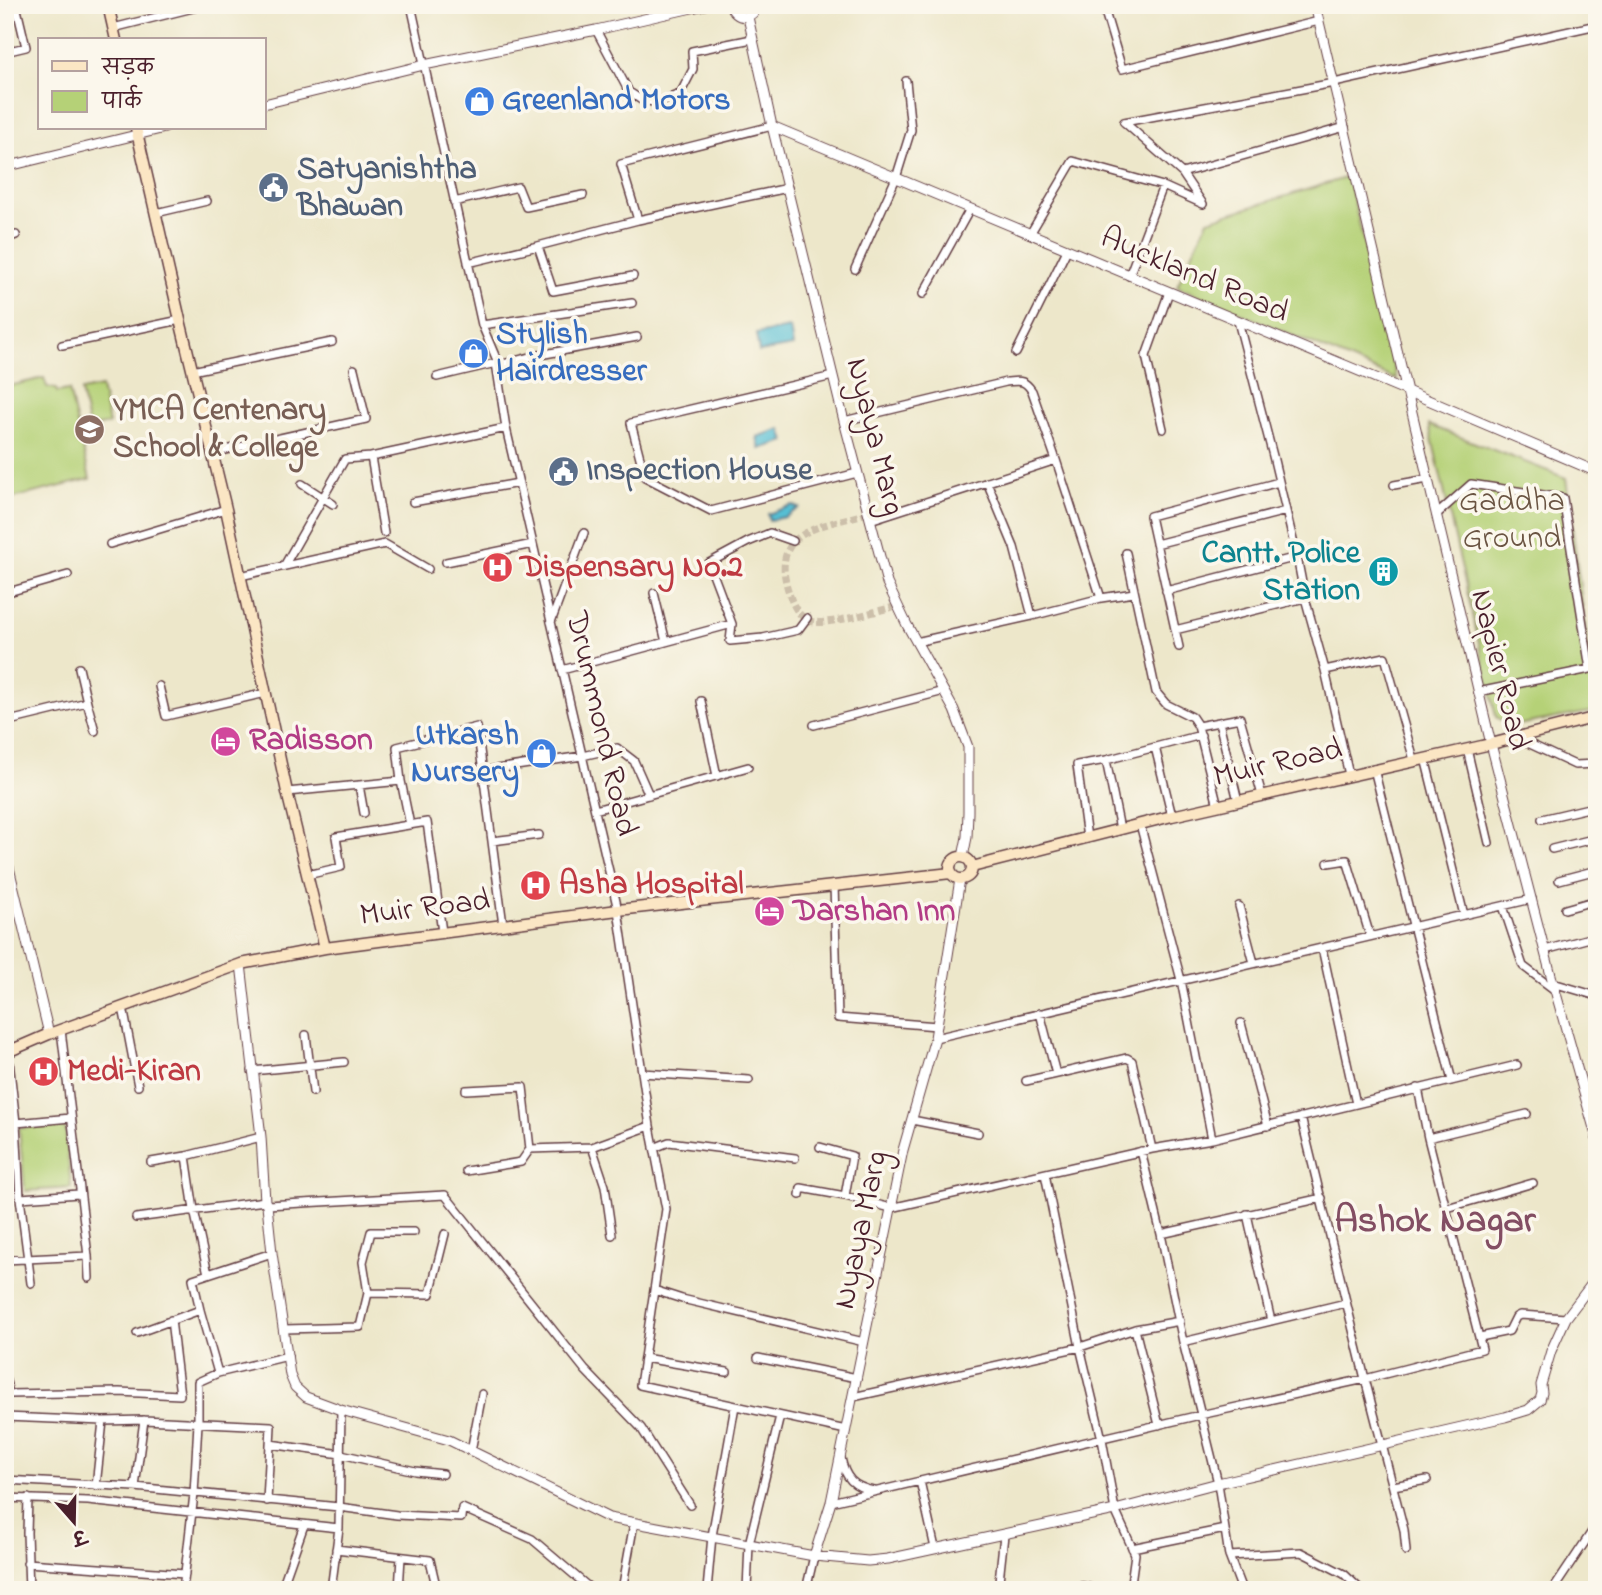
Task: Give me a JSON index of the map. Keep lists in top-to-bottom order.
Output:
{
  "streets": {
    "main road": ["Muir Road"],
    "street": [
      "Auckland Road",
      "Nyaya Marg",
      "Napier Road",
      "Drummond Road"
    ]
  },
  "crossings": [
    ["Auckland Road", "Nyaya Marg"],
    ["Auckland Road", "Napier Road"],
    ["Nyaya Marg", "Drummond Road"],
    ["Nyaya Marg", "Muir Road"],
    ["Napier Road", "Muir Road"],
    ["Drummond Road", "Muir Road"]
  ],
  "districts": ["Ashok Nagar"],
  "parks": ["Gaddha Ground"],
  "places": {
    "shop": ["Greenland Motors", "Stylish Hairdresser", "Utkarsh Nursery"],
    "public building": ["Satyanishtha Bhawan", "Inspection House"],
    "school or university": ["YMCA Centenary School & College"],
    "hospital": ["Dispensary No.2", "Asha Hospital", "Medi-Kiran"],
    "building": ["Cantt. Police Station"],
    "hotel": ["Radisson", "Darshan Inn"]
  },
  "legend": ["सड़क", "पार्क"],
  "north": "bottom"
}
